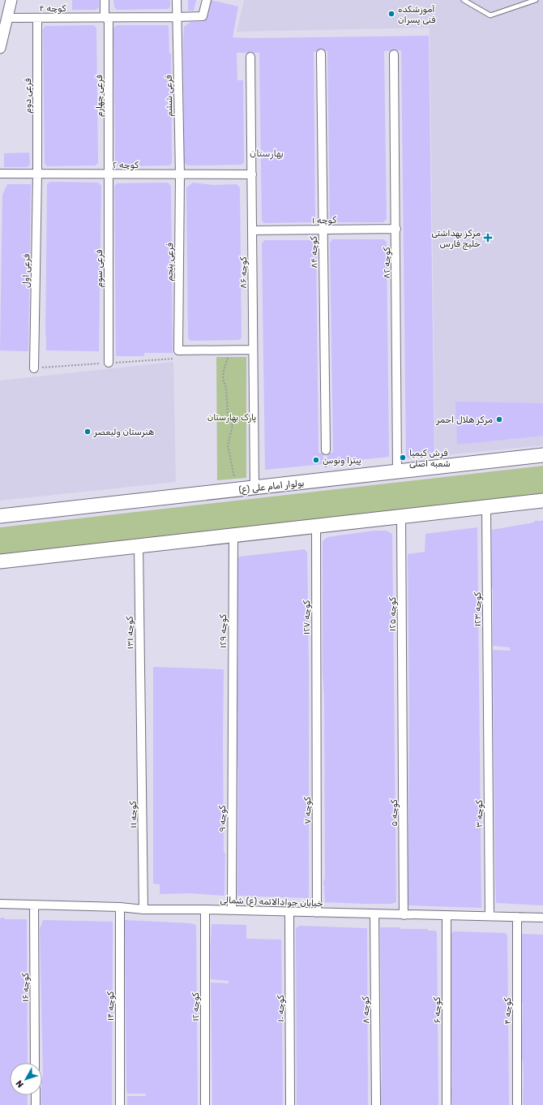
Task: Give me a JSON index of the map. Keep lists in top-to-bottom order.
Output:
{
  "streets": {
    "main road": ["بولوار امام علی (ع)"],
    "street": [
      "کوچه ۴",
      "فرعی دوم",
      "فرعی چهارم",
      "فرعی ششم",
      "کوچه ۲",
      "کوچه ۱",
      "کوچه ۸۴",
      "فرعی پنجم",
      "کوچه ۸۲",
      "فرعی سوم",
      "فرعی اول",
      "کوچه ۸۶",
      "کوچه ۱۲۳",
      "کوچه ۱۲۵",
      "کوچه ۱۲۷",
      "کوچه ۱۲۹",
      "کوچه ۱۳۱",
      "کوچه ۷",
      "کوچه ۵",
      "کوچه ۳",
      "کوچه ۱۱",
      "کوچه ۹",
      "خیابان جوادالائمه (ع) شمالی",
      "کوچه ۱۶",
      "کوچه ۱۴",
      "کوچه ۱۲",
      "کوچه ۱۰",
      "کوچه ۸",
      "کوچه ۶"
    ]
  },
  "crossings": [
    ["کوچه ۴", "فرعی دوم"],
    ["کوچه ۴", "فرعی چهارم"],
    ["کوچه ۴", "فرعی ششم"],
    ["کوچه ۴", "خیابان جوادالائمه (ع) شمالی"],
    ["فرعی دوم", "کوچه ۲"],
    ["فرعی دوم", "فرعی اول"],
    ["فرعی چهارم", "کوچه ۲"],
    ["فرعی چهارم", "فرعی سوم"],
    ["فرعی ششم", "کوچه ۲"],
    ["فرعی ششم", "فرعی پنجم"],
    ["کوچه ۲", "فرعی پنجم"],
    ["کوچه ۲", "فرعی سوم"],
    ["کوچه ۲", "فرعی اول"],
    ["کوچه ۲", "کوچه ۸۶"],
    ["کوچه ۱", "کوچه ۸۴"],
    ["کوچه ۱", "کوچه ۸۲"],
    ["کوچه ۱", "کوچه ۸۶"],
    ["کوچه ۸۲", "بولوار امام علی (ع)"],
    ["کوچه ۸۶", "بولوار امام علی (ع)"],
    ["کوچه ۱۲۳", "کوچه ۳"],
    ["کوچه ۱۲۵", "کوچه ۵"],
    ["کوچه ۱۲۷", "کوچه ۷"],
    ["کوچه ۱۲۹", "کوچه ۹"],
    ["کوچه ۱۳۱", "کوچه ۱۱"],
    ["کوچه ۷", "خیابان جوادالائمه (ع) شمالی"],
    ["کوچه ۵", "خیابان جوادالائمه (ع) شمالی"],
    ["کوچه ۳", "خیابان جوادالائمه (ع) شمالی"],
    ["کوچه ۱۱", "خیابان جوادالائمه (ع) شمالی"],
    ["کوچه ۹", "خیابان جوادالائمه (ع) شمالی"],
    ["خیابان جوادالائمه (ع) شمالی", "کوچه ۱۶"],
    ["خیابان جوادالائمه (ع) شمالی", "کوچه ۱۴"],
    ["خیابان جوادالائمه (ع) شمالی", "کوچه ۱۲"],
    ["خیابان جوادالائمه (ع) شمالی", "کوچه ۱۰"],
    ["خیابان جوادالائمه (ع) شمالی", "کوچه ۸"],
    ["خیابان جوادالائمه (ع) شمالی", "کوچه ۶"]
  ],
  "districts": ["بهارستان"],
  "parks": ["پارک بهارستان"],
  "places": {
    "other": [
      "آموزشکده فنی پسران",
      "مرکز هلال احمر",
      "هنرستان ولیعصر",
      "فرش کیمیا شعبه اصلی",
      "پیتزا ونوس"
    ],
    "health": ["مرکز بهداشتی خلیج فارس"]
  },
  "north": "bottom left"
}
